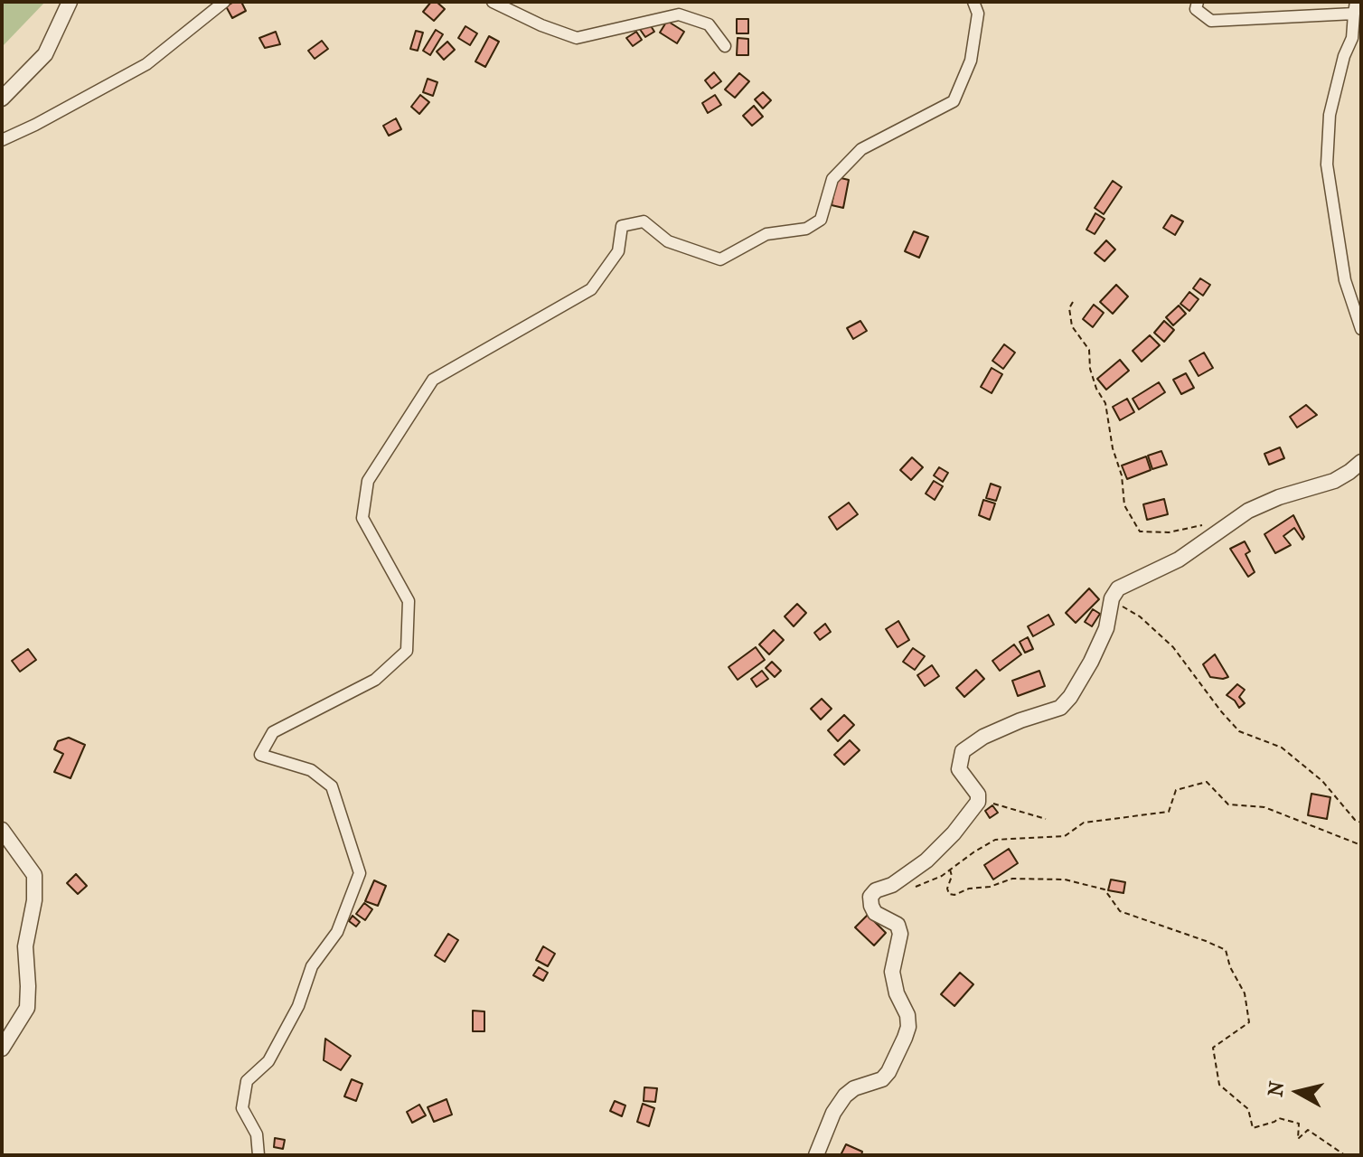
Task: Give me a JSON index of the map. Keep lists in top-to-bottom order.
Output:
{
  "north": "left"
}
